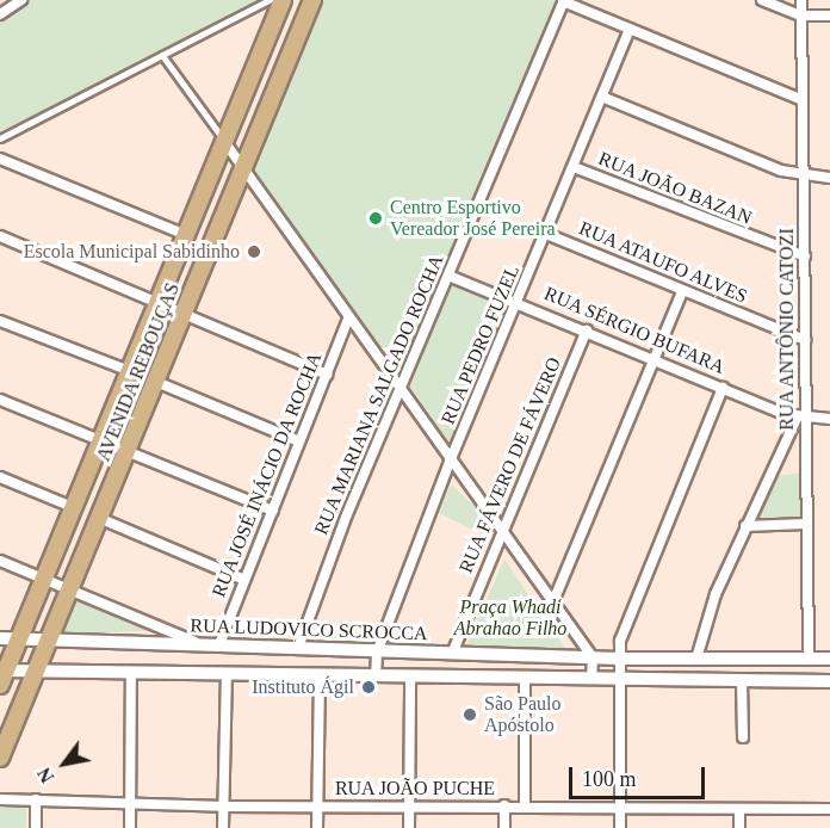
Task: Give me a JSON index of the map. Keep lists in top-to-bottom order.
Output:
{
  "streets": {
    "main road": ["AVENIDA REBOUÇAS"],
    "street": [
      "RUA JOÃO BAZAN",
      "RUA ATAUFO ALVES",
      "RUA ANTÔNIO CATOZI",
      "RUA SÉRGIO BUFARA",
      "RUA PEDRO FUZEL",
      "RUA MARIANA SALGADO ROCHA",
      "RUA FÁVERO DE FÁVERO",
      "RUA JOSÉ INÁCIO DA ROCHA",
      "RUA LUDOVICO SCROCCA",
      "RUA JOÃO PUCHE"
    ]
  },
  "crossings": [
    ["RUA JOÃO BAZAN", "RUA ANTÔNIO CATOZI"],
    ["RUA JOÃO BAZAN", "RUA PEDRO FUZEL"],
    ["RUA ATAUFO ALVES", "RUA ANTÔNIO CATOZI"],
    ["RUA ATAUFO ALVES", "RUA PEDRO FUZEL"],
    ["RUA ANTÔNIO CATOZI", "RUA SÉRGIO BUFARA"],
    ["RUA ANTÔNIO CATOZI", "RUA LUDOVICO SCROCCA"],
    ["RUA SÉRGIO BUFARA", "RUA PEDRO FUZEL"],
    ["RUA SÉRGIO BUFARA", "RUA MARIANA SALGADO ROCHA"],
    ["RUA SÉRGIO BUFARA", "RUA FÁVERO DE FÁVERO"],
    ["RUA PEDRO FUZEL", "RUA LUDOVICO SCROCCA"],
    ["AVENIDA REBOUÇAS", "RUA LUDOVICO SCROCCA"],
    ["RUA MARIANA SALGADO ROCHA", "RUA LUDOVICO SCROCCA"],
    ["RUA FÁVERO DE FÁVERO", "RUA LUDOVICO SCROCCA"],
    ["RUA JOSÉ INÁCIO DA ROCHA", "RUA LUDOVICO SCROCCA"]
  ],
  "parks": ["Praça Whadi Abrahao Filho"],
  "places": [
    "Centro Esportivo Vereador José Pereira",
    "Escola Municipal Sabidinho",
    "Instituto Ágil",
    "São Paulo Apóstolo"
  ],
  "scale_bar": "100 m",
  "north": "bottom left"
}
